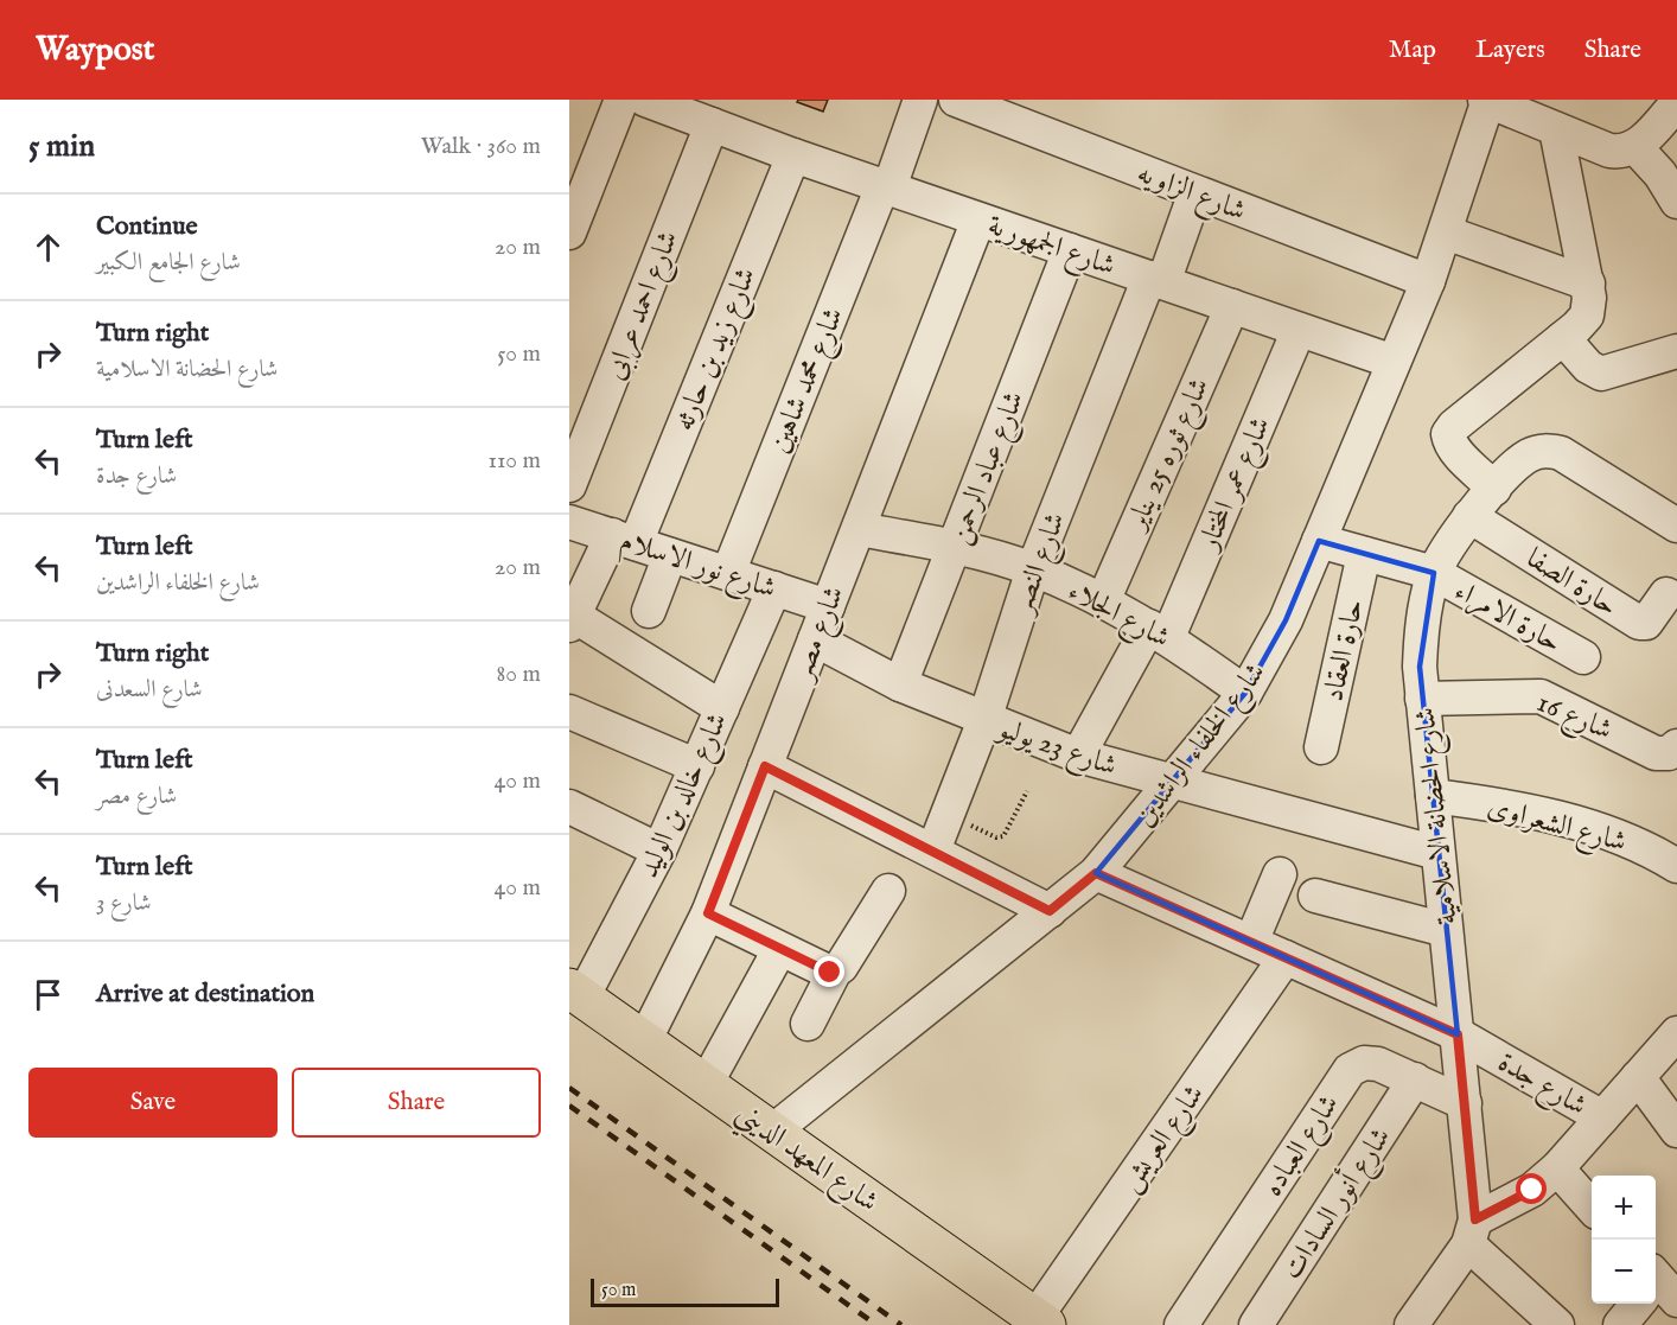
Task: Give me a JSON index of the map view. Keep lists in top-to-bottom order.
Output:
{
  "streets": {
    "main road": ["شارع المعهد الديني"],
    "street": [
      "شارع الزاويه",
      "شارع الجمهورية",
      "شارع احمد عرابى",
      "شارع زيد بن حارثه",
      "شارع محمد شاهين",
      "شارع ثوره 25 يناير",
      "شارع عباد الرحمن",
      "شارع عمر المختار",
      "شارع النصر",
      "شارع نور الاسلام",
      "حارة الصفا",
      "شارع الجلاء",
      "حارة الامراء",
      "شارع مصر",
      "حارة العقاد",
      "شارع 16",
      "شارع الخلفاء الراشدين",
      "شارع 23 يوليو",
      "شارع خالد بن الوليد",
      "شارع الحضانة الاسلامية",
      "شارع الشعراوى",
      "شارع جدة",
      "شارع العريش",
      "شارع العباده",
      "شارع أنور السادات"
    ]
  },
  "crossings": [
    ["شارع الزاويه", "شارع النصر"],
    ["شارع الزاويه", "شارع الخلفاء الراشدين"],
    ["شارع الجمهورية", "شارع احمد عرابى"],
    ["شارع الجمهورية", "شارع زيد بن حارثه"],
    ["شارع الجمهورية", "شارع محمد شاهين"],
    ["شارع الجمهورية", "شارع ثوره 25 يناير"],
    ["شارع الجمهورية", "شارع عباد الرحمن"],
    ["شارع الجمهورية", "شارع عمر المختار"],
    ["شارع الجمهورية", "شارع النصر"],
    ["شارع الجمهورية", "شارع مصر"],
    ["شارع الجمهورية", "شارع الخلفاء الراشدين"],
    ["شارع زيد بن حارثه", "شارع نور الاسلام"],
    ["شارع محمد شاهين", "شارع نور الاسلام"],
    ["شارع ثوره 25 يناير", "شارع الجلاء"],
    ["شارع عباد الرحمن", "شارع الجلاء"],
    ["شارع عباد الرحمن", "شارع 23 يوليو"],
    ["شارع عمر المختار", "شارع الجلاء"],
    ["شارع عمر المختار", "شارع 23 يوليو"],
    ["شارع النصر", "شارع الجلاء"],
    ["شارع النصر", "شارع 23 يوليو"],
    ["شارع نور الاسلام", "شارع مصر"],
    ["شارع نور الاسلام", "شارع خالد بن الوليد"],
    ["حارة الصفا", "شارع الحضانة الاسلامية"],
    ["شارع الجلاء", "شارع مصر"],
    ["شارع الجلاء", "شارع الخلفاء الراشدين"],
    ["حارة الامراء", "حارة العقاد"],
    ["حارة الامراء", "شارع الخلفاء الراشدين"],
    ["حارة الامراء", "شارع الحضانة الاسلامية"],
    ["شارع مصر", "شارع 23 يوليو"],
    ["شارع مصر", "شارع المعهد الديني"],
    ["شارع 16", "شارع الحضانة الاسلامية"],
    ["شارع الخلفاء الراشدين", "شارع 23 يوليو"],
    ["شارع الخلفاء الراشدين", "شارع جدة"],
    ["شارع الخلفاء الراشدين", "شارع المعهد الديني"],
    ["شارع 23 يوليو", "شارع الحضانة الاسلامية"],
    ["شارع خالد بن الوليد", "شارع المعهد الديني"],
    ["شارع الحضانة الاسلامية", "شارع الشعراوى"],
    ["شارع الحضانة الاسلامية", "شارع جدة"],
    ["شارع الحضانة الاسلامية", "شارع العباده"],
    ["شارع جدة", "شارع العريش"],
    ["شارع العريش", "شارع المعهد الديني"],
    ["شارع العباده", "شارع أنور السادات"]
  ],
  "scale_bar": "50 m",
  "page": {
    "header": "Waypost",
    "nav": ["Map", "Layers", "Share"],
    "heading": ["5 min", "Walk · 360 m"],
    "list": [
      ["Continue", "شارع الجامع الكبير", "20 m"],
      ["Turn right", "شارع الحضانة الاسلامية", "50 m"],
      ["Turn left", "شارع جدة", "110 m"],
      ["Turn left", "شارع الخلفاء الراشدين", "20 m"],
      ["Turn right", "شارع السعدنى", "80 m"],
      ["Turn left", "شارع مصر", "40 m"],
      ["Turn left", "شارع 3", "40 m"],
      "Arrive at destination"
    ],
    "buttons": ["Save", "Share"],
    "map_buttons": ["+", "−"],
    "scale": "50 m"
  }
}
